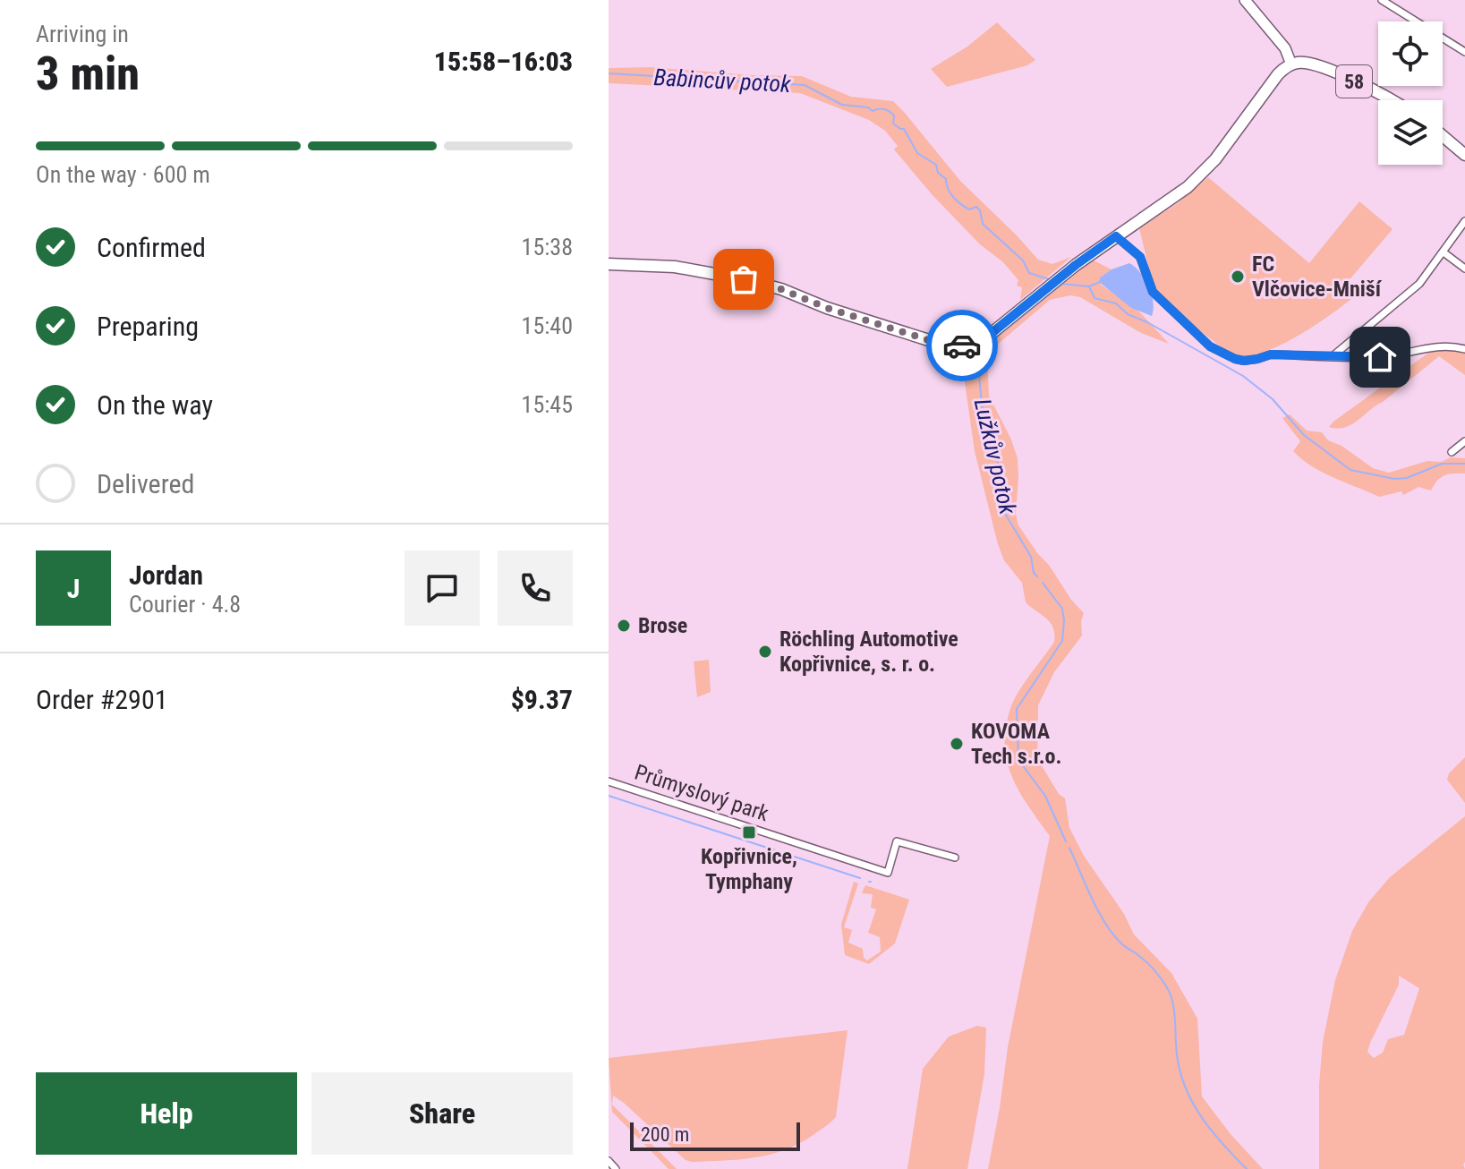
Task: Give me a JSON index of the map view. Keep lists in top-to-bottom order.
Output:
{
  "streets": {
    "main road": ["58"],
    "street": ["Průmyslový park"]
  },
  "water": ["Babincův potok", "Lužkův potok"],
  "places": {
    "other": [
      "FC Vlčovice-Mniší",
      "Brose",
      "Röchling Automotive Kopřivnice, s. r. o.",
      "KOVOMA Tech s.r.o."
    ],
    "transit": ["Kopřivnice, Tymphany"]
  },
  "scale_bar": "200 m",
  "page": {
    "heading": ["3 min", "Arriving in", "15:58–16:03"],
    "panel": [
      "Jordan",
      "Courier · 4.8",
      "Order #2901",
      "$9.37"
    ],
    "bar": "On the way · 600 m",
    "list": [
      ["Confirmed", "15:38"],
      ["Preparing", "15:40"],
      ["On the way", "15:45"],
      "Delivered"
    ],
    "round": "J",
    "buttons": ["Help", "Share"],
    "scale": "200 m"
  }
}
